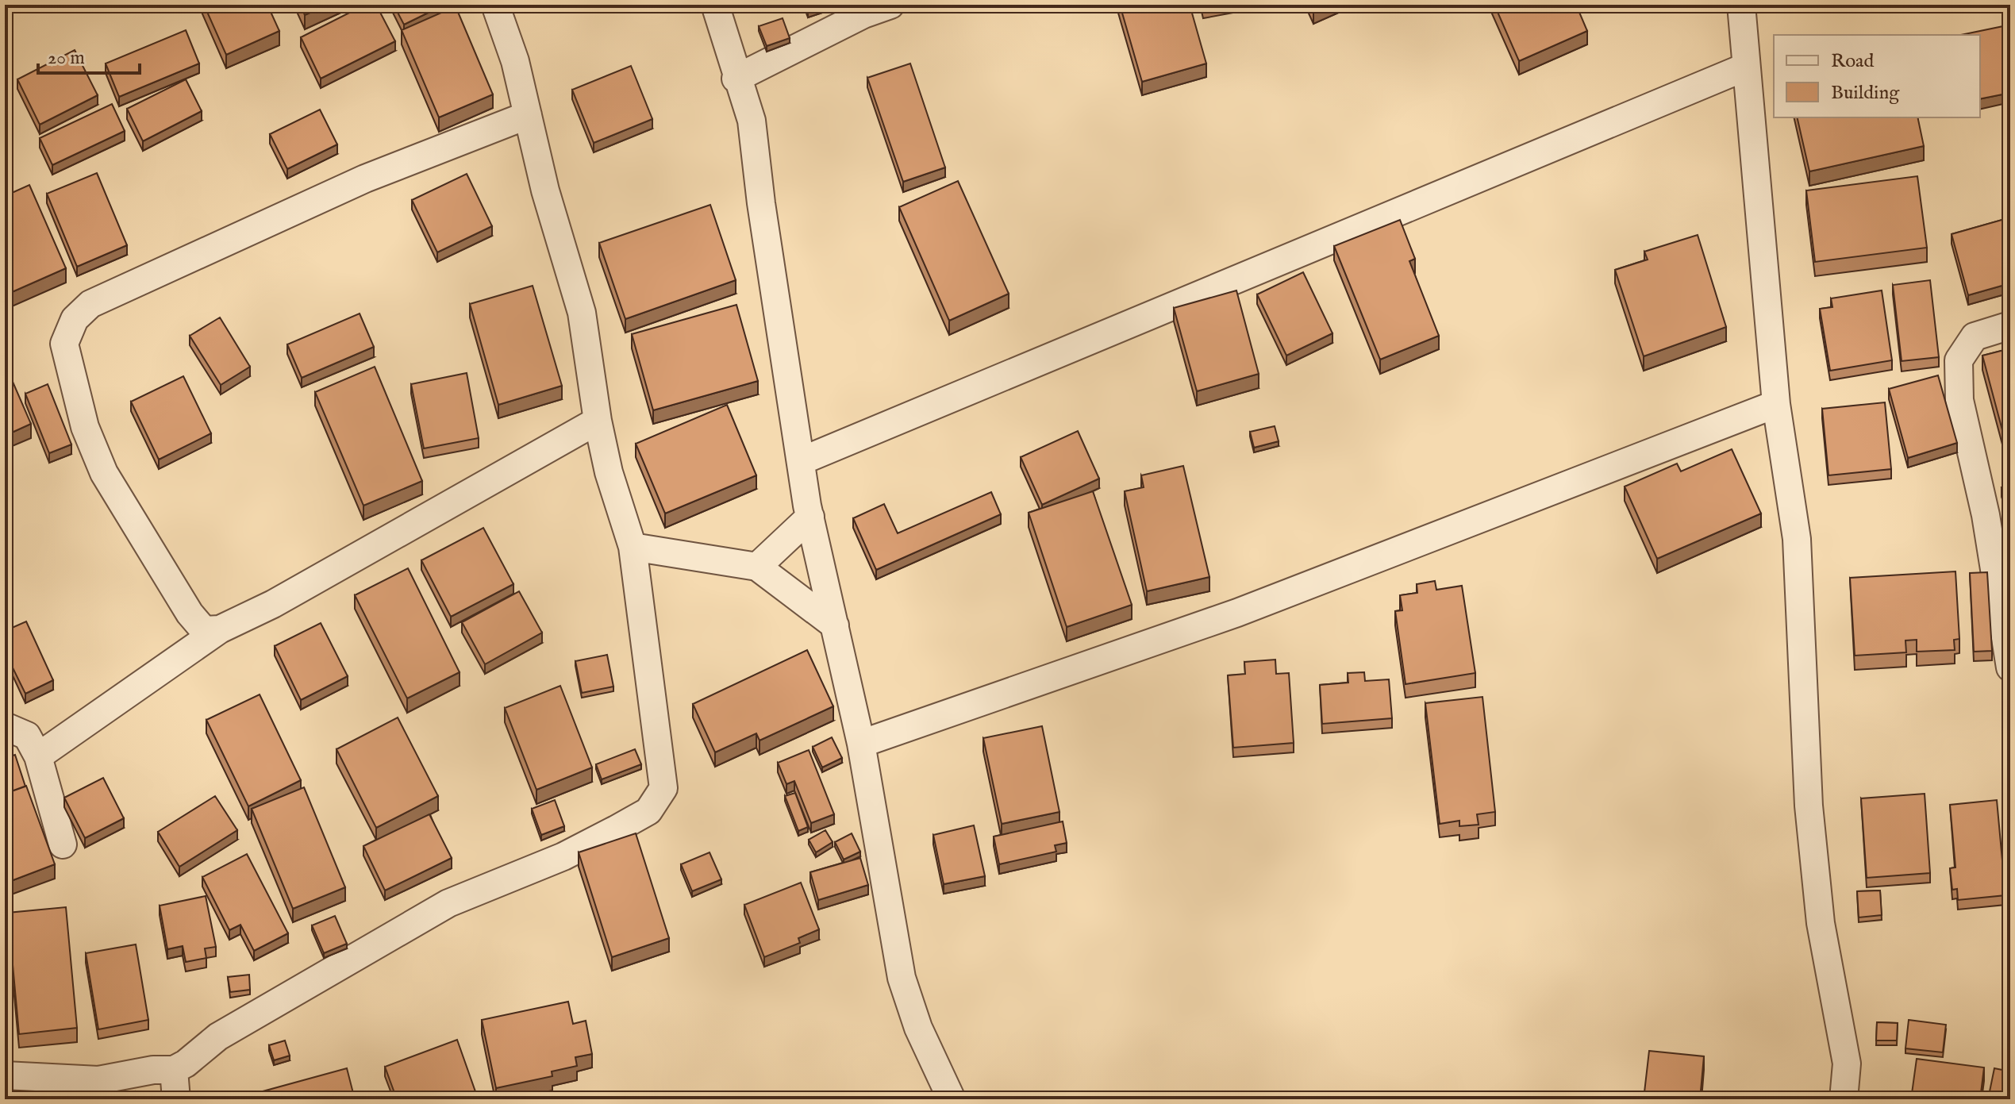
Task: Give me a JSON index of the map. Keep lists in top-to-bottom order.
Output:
{
  "legend": ["Road", "Building"],
  "scale_bar": "20 m"
}
